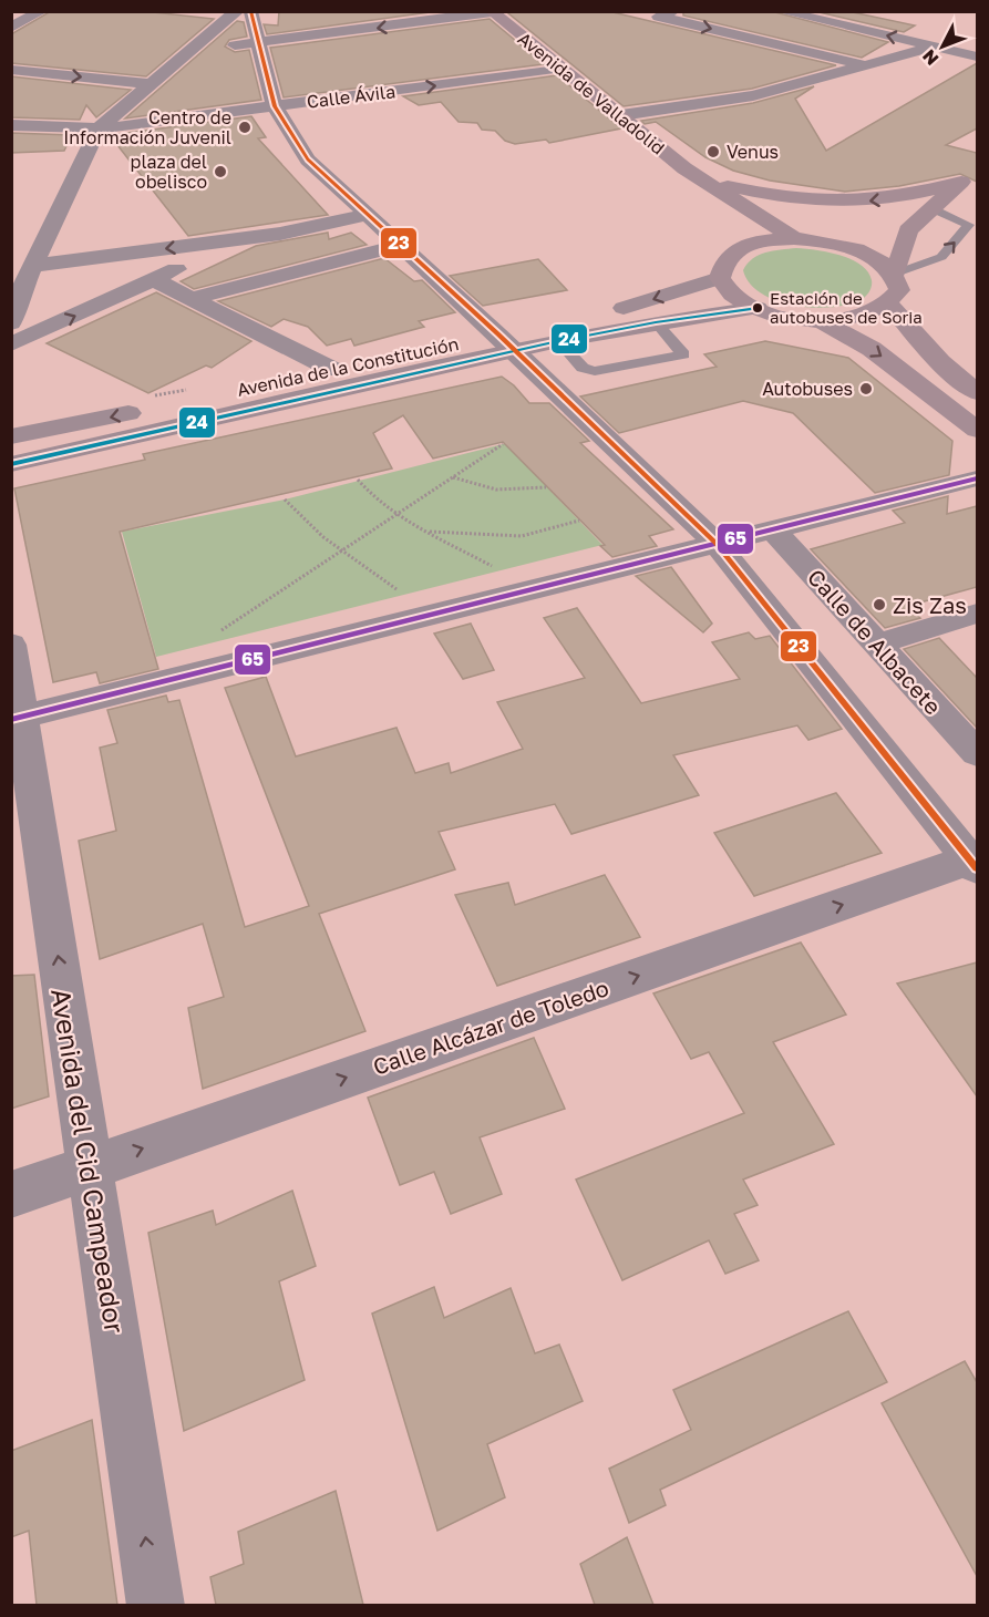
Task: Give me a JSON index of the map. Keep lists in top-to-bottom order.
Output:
{
  "streets": {
    "main road": ["Avenida de Valladolid"],
    "street": [
      "Calle Ávila",
      "Avenida de la Constitución",
      "Calle de Albacete",
      "Calle Alcázar de Toledo",
      "Avenida del Cid Campeador"
    ]
  },
  "crossings": [
    ["Avenida de Valladolid", "Calle Ávila"],
    ["Calle Alcázar de Toledo", "Avenida del Cid Campeador"]
  ],
  "one_way": ["Calle Alcázar de Toledo", "Avenida del Cid Campeador"],
  "places": [
    "Centro de Información Juvenil",
    "Venus",
    "plaza del obelisco",
    "Estación de autobuses de Soria",
    "Autobuses",
    "Zis Zas"
  ],
  "lines": ["transit line 23", "transit line 24", "transit line 65"],
  "north": "bottom left"
}
